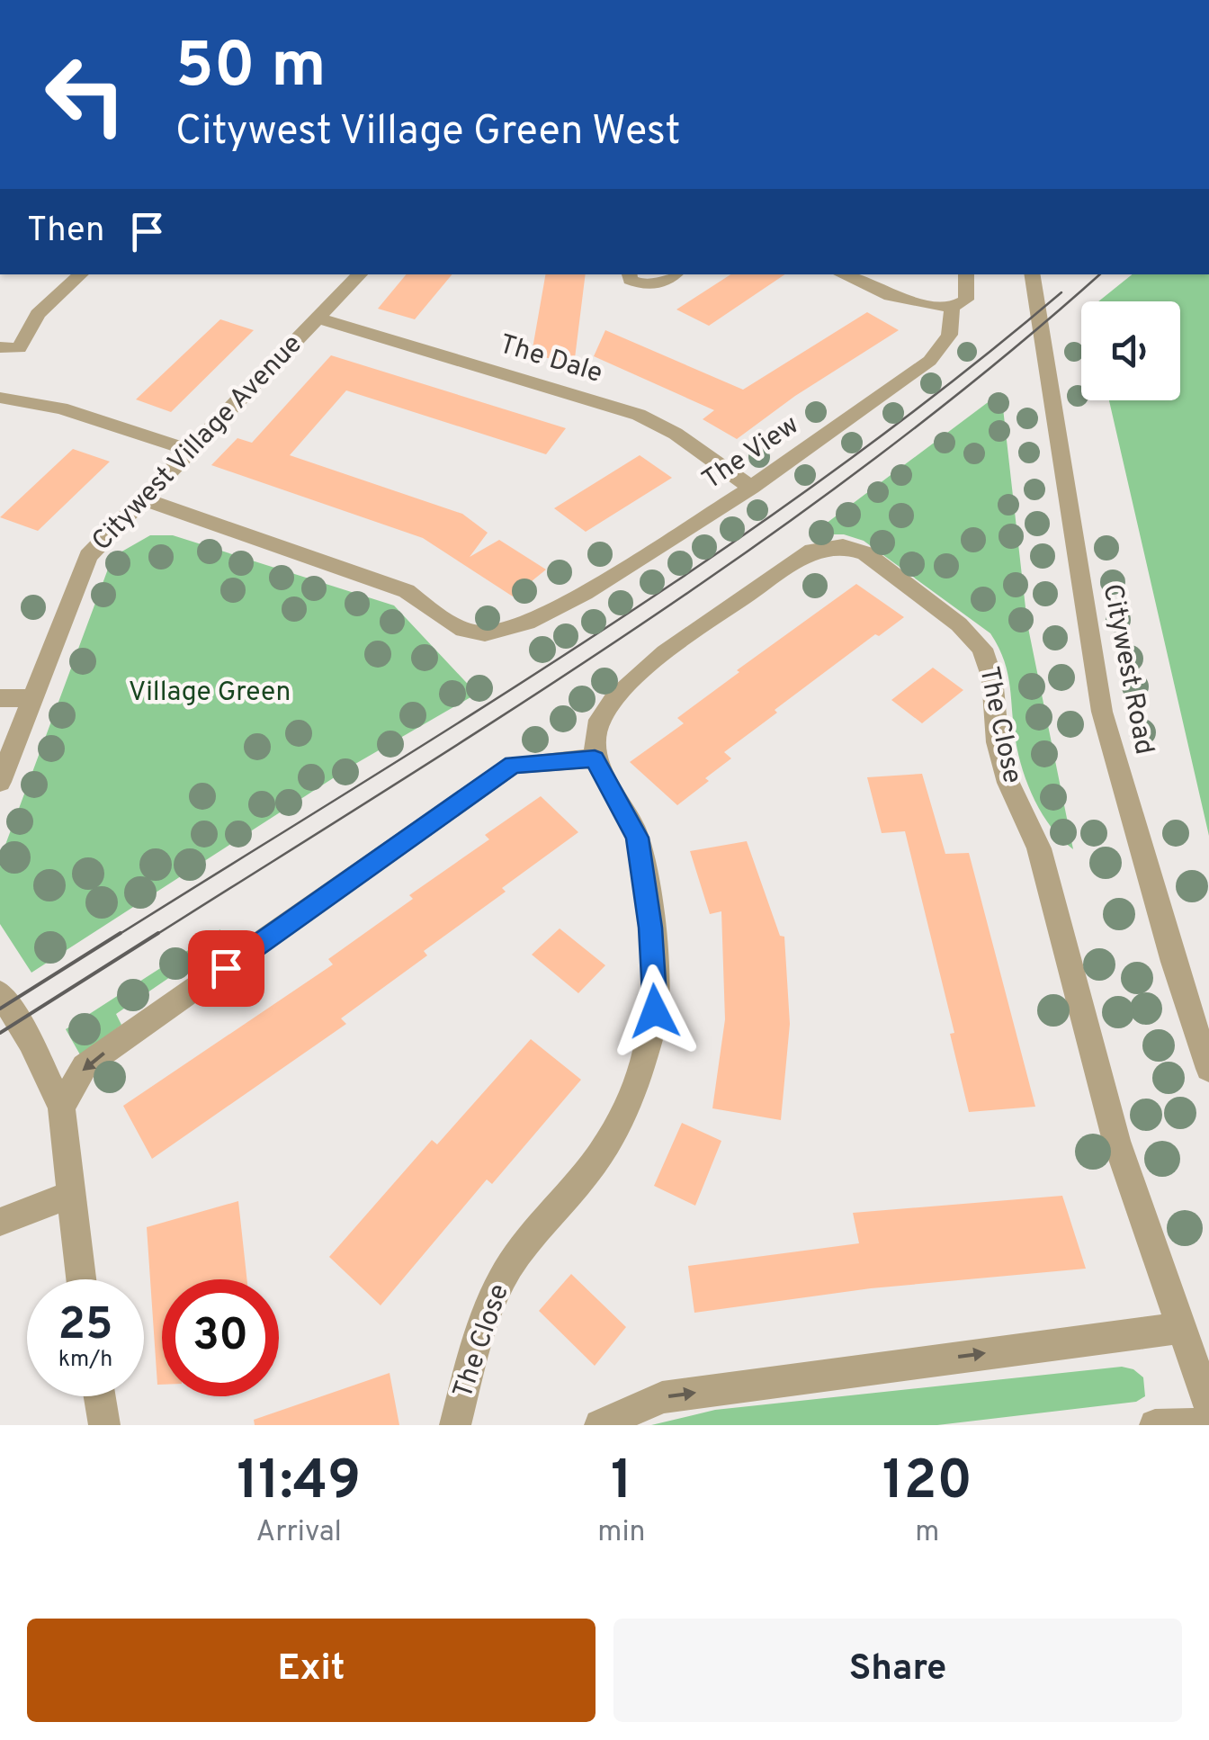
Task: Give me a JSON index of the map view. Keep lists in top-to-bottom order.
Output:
{
  "streets": {
    "street": [
      "The Dale",
      "Citywest Village Avenue",
      "The View",
      "Citywest Road",
      "The Close"
    ]
  },
  "crossings": [
    ["The Dale", "Citywest Village Avenue"],
    ["The Dale", "The View"],
    ["Citywest Village Avenue", "The View"]
  ],
  "parks": ["Village Green"],
  "page": {
    "turn": ["50 m", "Citywest Village Green West"],
    "then": "Then",
    "speed": "25 km/h",
    "limit": "30",
    "eta": [
      "11:49",
      "Arrival",
      "1",
      "min",
      "120",
      "m"
    ],
    "buttons": ["Exit", "Share"]
  }
}
